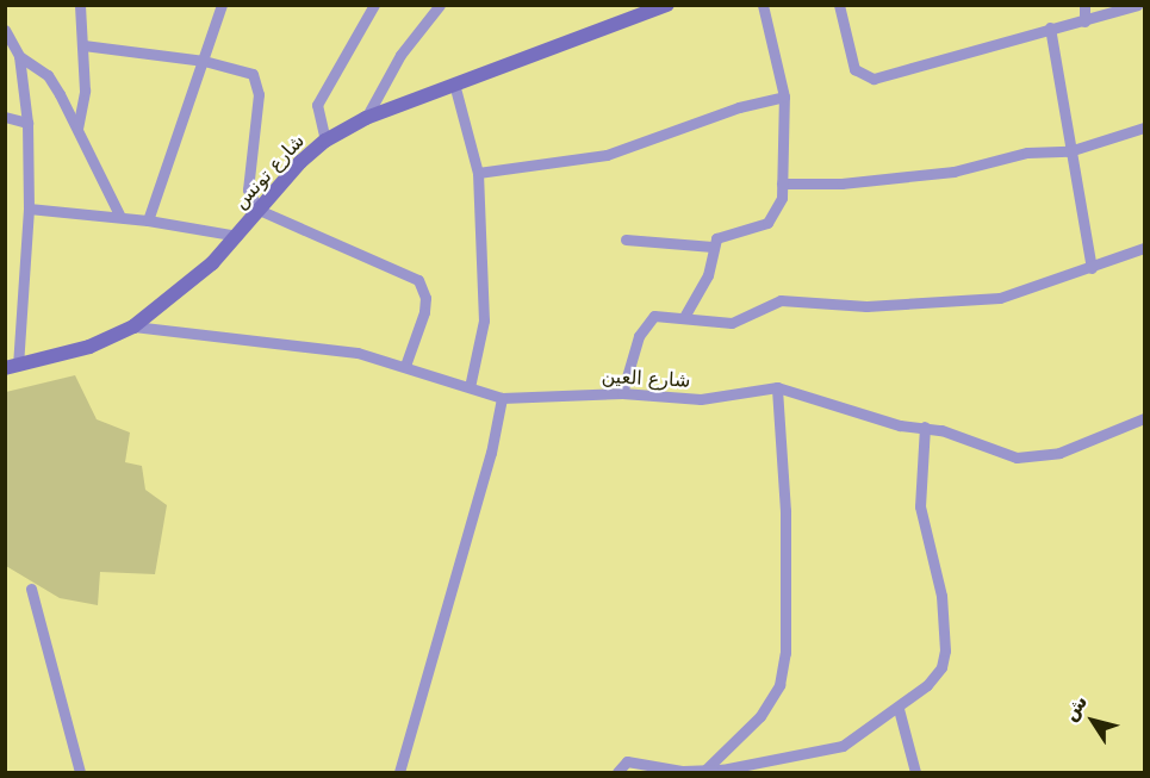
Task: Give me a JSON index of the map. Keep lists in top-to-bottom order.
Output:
{
  "streets": {
    "street": ["شارع تونس", "شارع العين"]
  },
  "crossings": [
    ["شارع تونس", "شارع العين"]
  ],
  "north": "top left"
}
